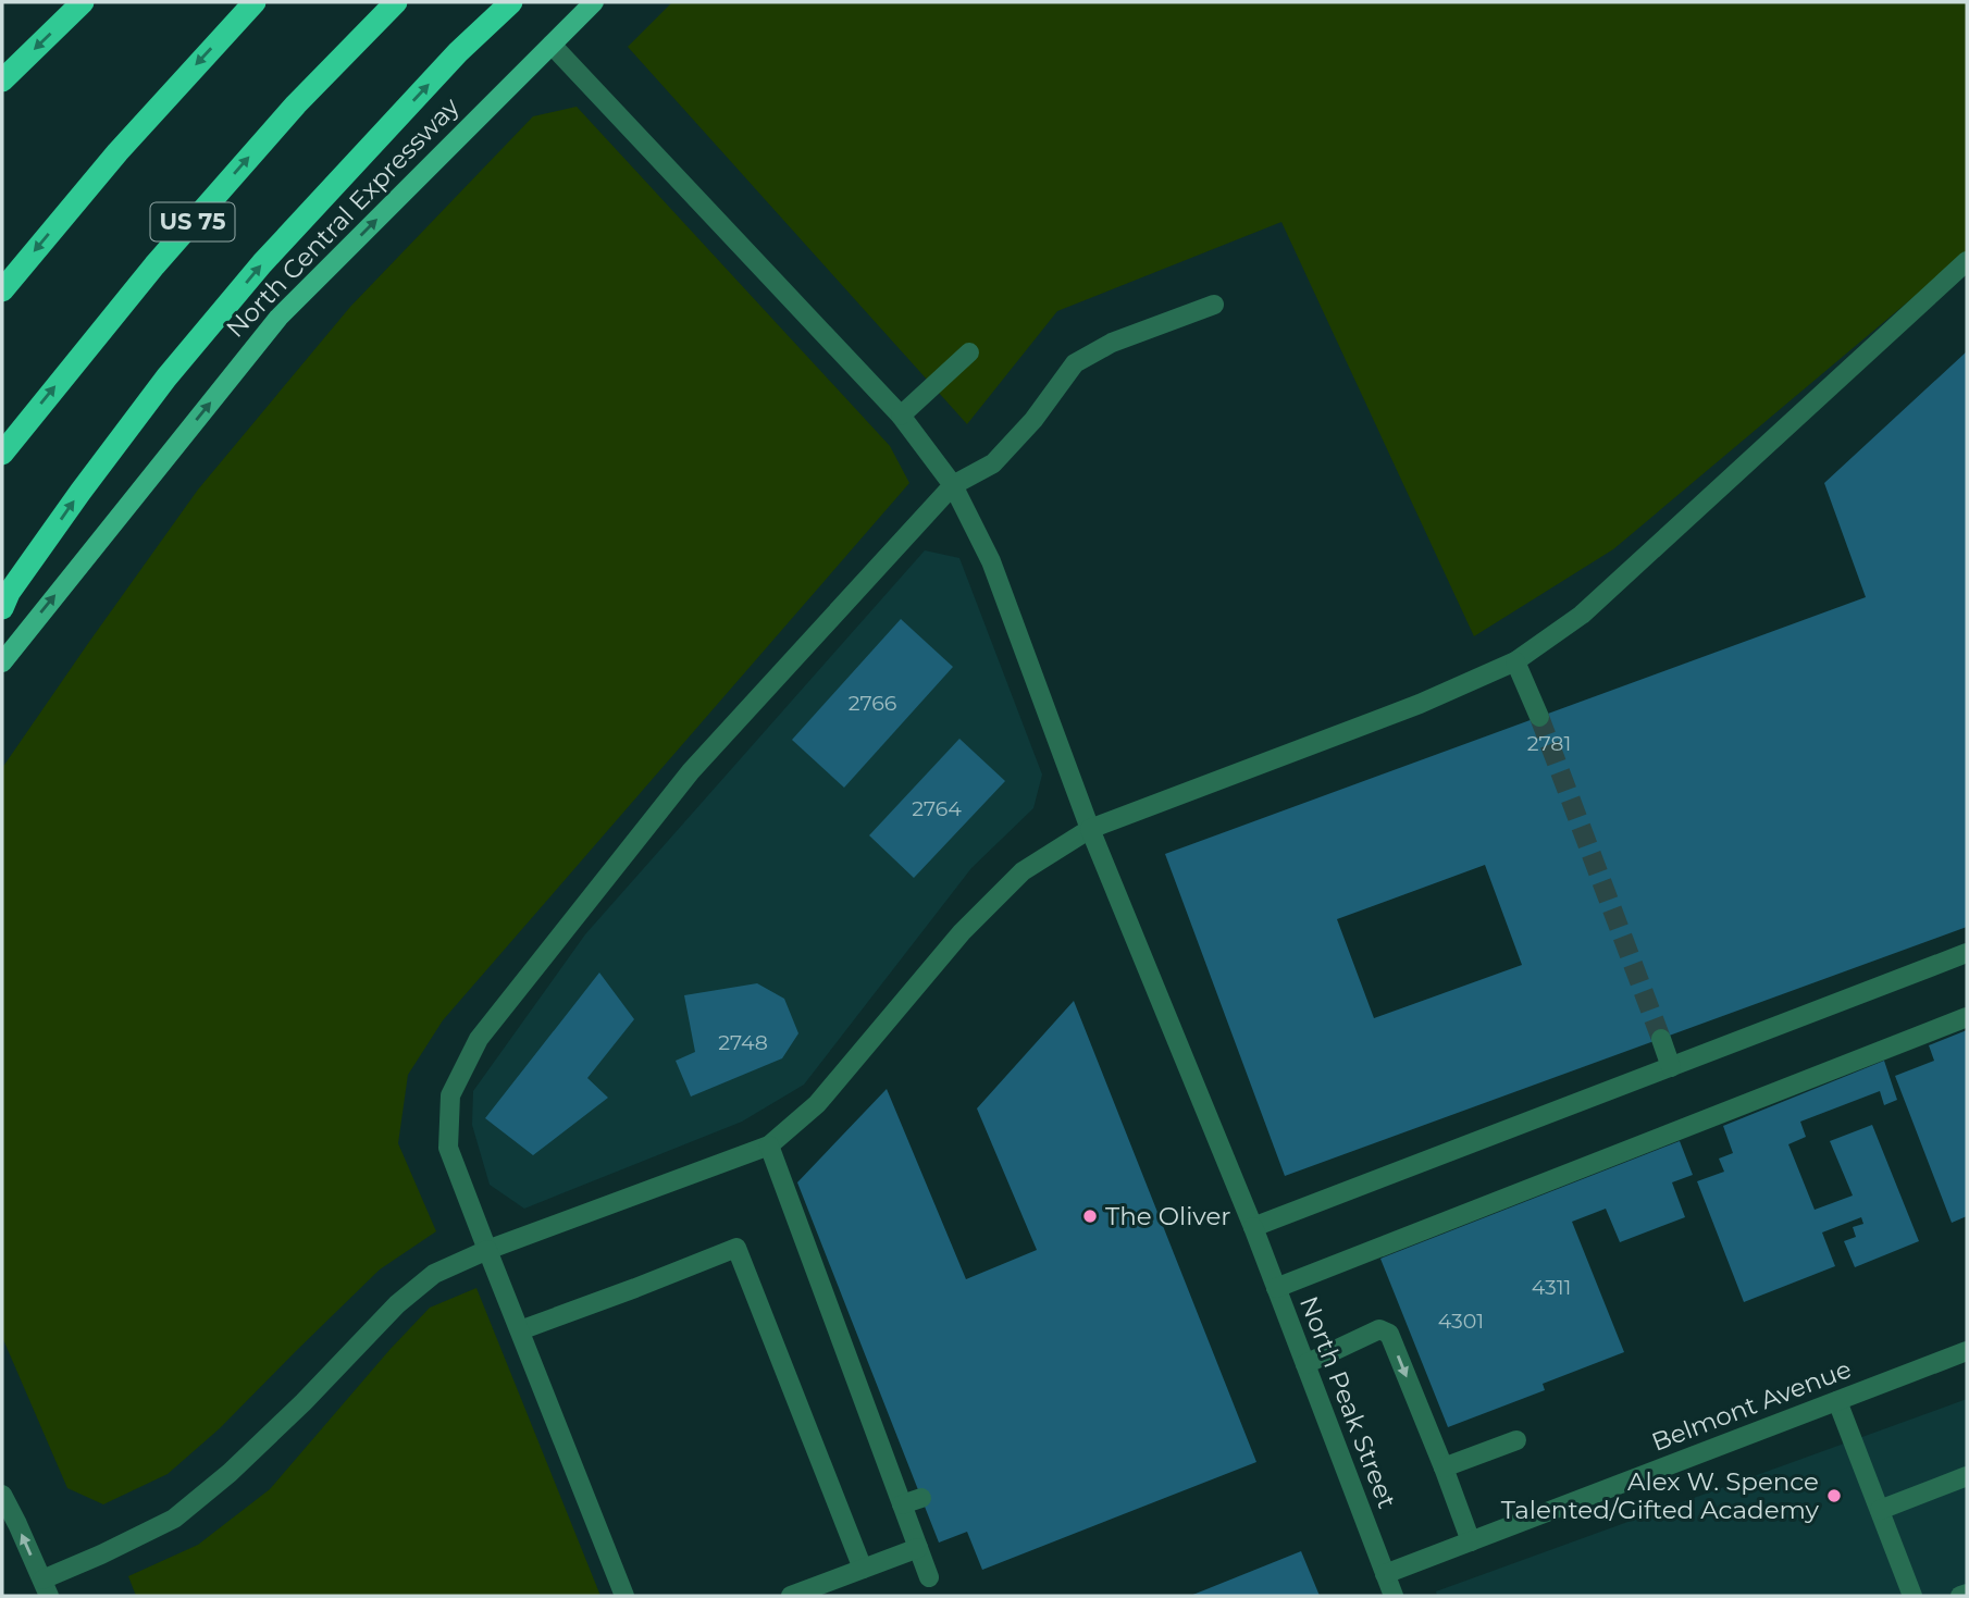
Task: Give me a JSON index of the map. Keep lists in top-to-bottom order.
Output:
{
  "streets": {
    "highway": ["US 75"],
    "main road": ["North Central Expressway"],
    "street": ["North Peak Street", "Belmont Avenue"]
  },
  "crossings": [
    ["North Central Expressway", "North Peak Street"],
    ["North Peak Street", "Belmont Avenue"]
  ],
  "one_way": ["North Central Expressway"],
  "places": ["The Oliver", "Alex W. Spence Talented/Gifted Academy"],
  "house_numbers": [
    "2766",
    "2781",
    "2764",
    "2748",
    "4311",
    "4301"
  ]
}
